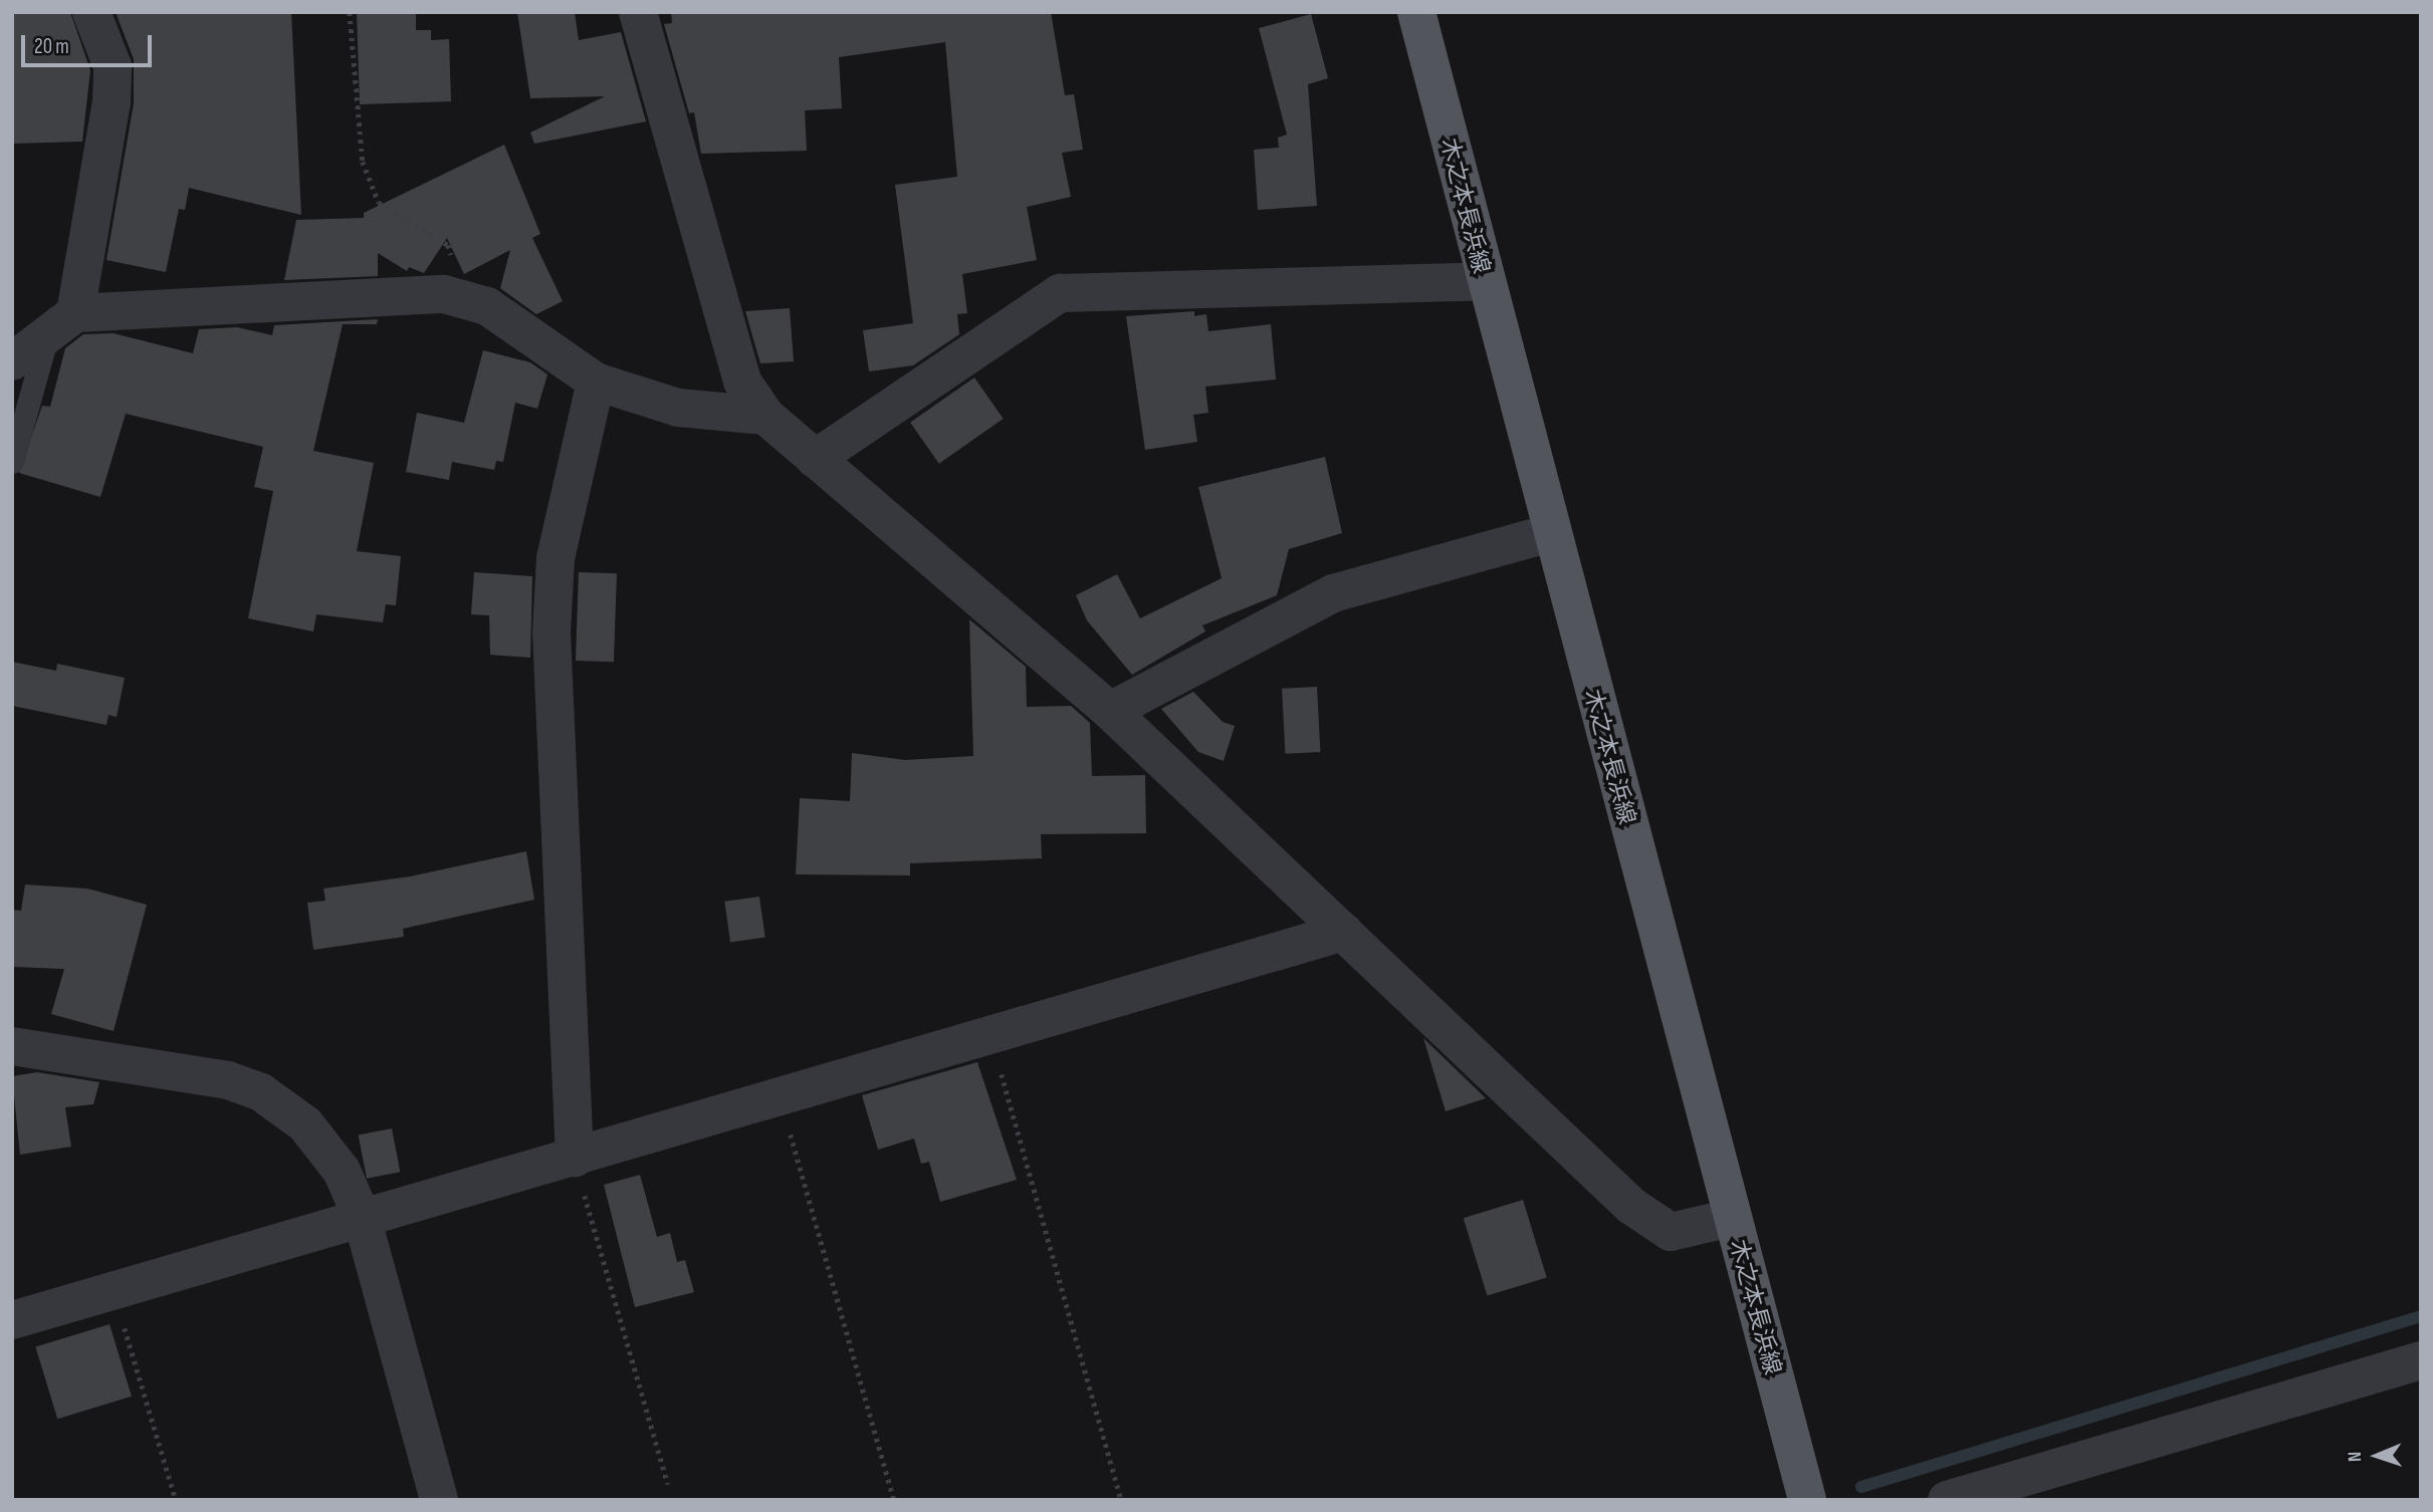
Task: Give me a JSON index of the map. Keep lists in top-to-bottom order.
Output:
{
  "streets": {
    "main road": ["木之本長浜線"]
  },
  "scale_bar": "20 m",
  "north": "left"
}
